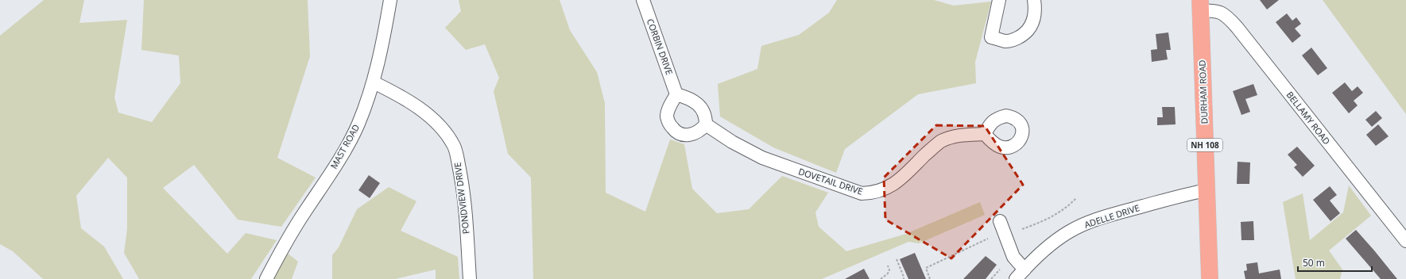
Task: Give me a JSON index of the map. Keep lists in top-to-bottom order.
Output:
{
  "streets": {
    "main road": ["DURHAM ROAD", "NH 108"],
    "street": [
      "CORBIN DRIVE",
      "BELLAMY ROAD",
      "MAST ROAD",
      "DOVETAIL DRIVE",
      "PONDVIEW DRIVE",
      "ADELLE DRIVE"
    ]
  },
  "crossings": [
    ["CORBIN DRIVE", "DOVETAIL DRIVE"],
    ["DURHAM ROAD", "BELLAMY ROAD"],
    ["DURHAM ROAD", "ADELLE DRIVE"],
    ["MAST ROAD", "PONDVIEW DRIVE"]
  ],
  "scale_bar": "50 m"
}
